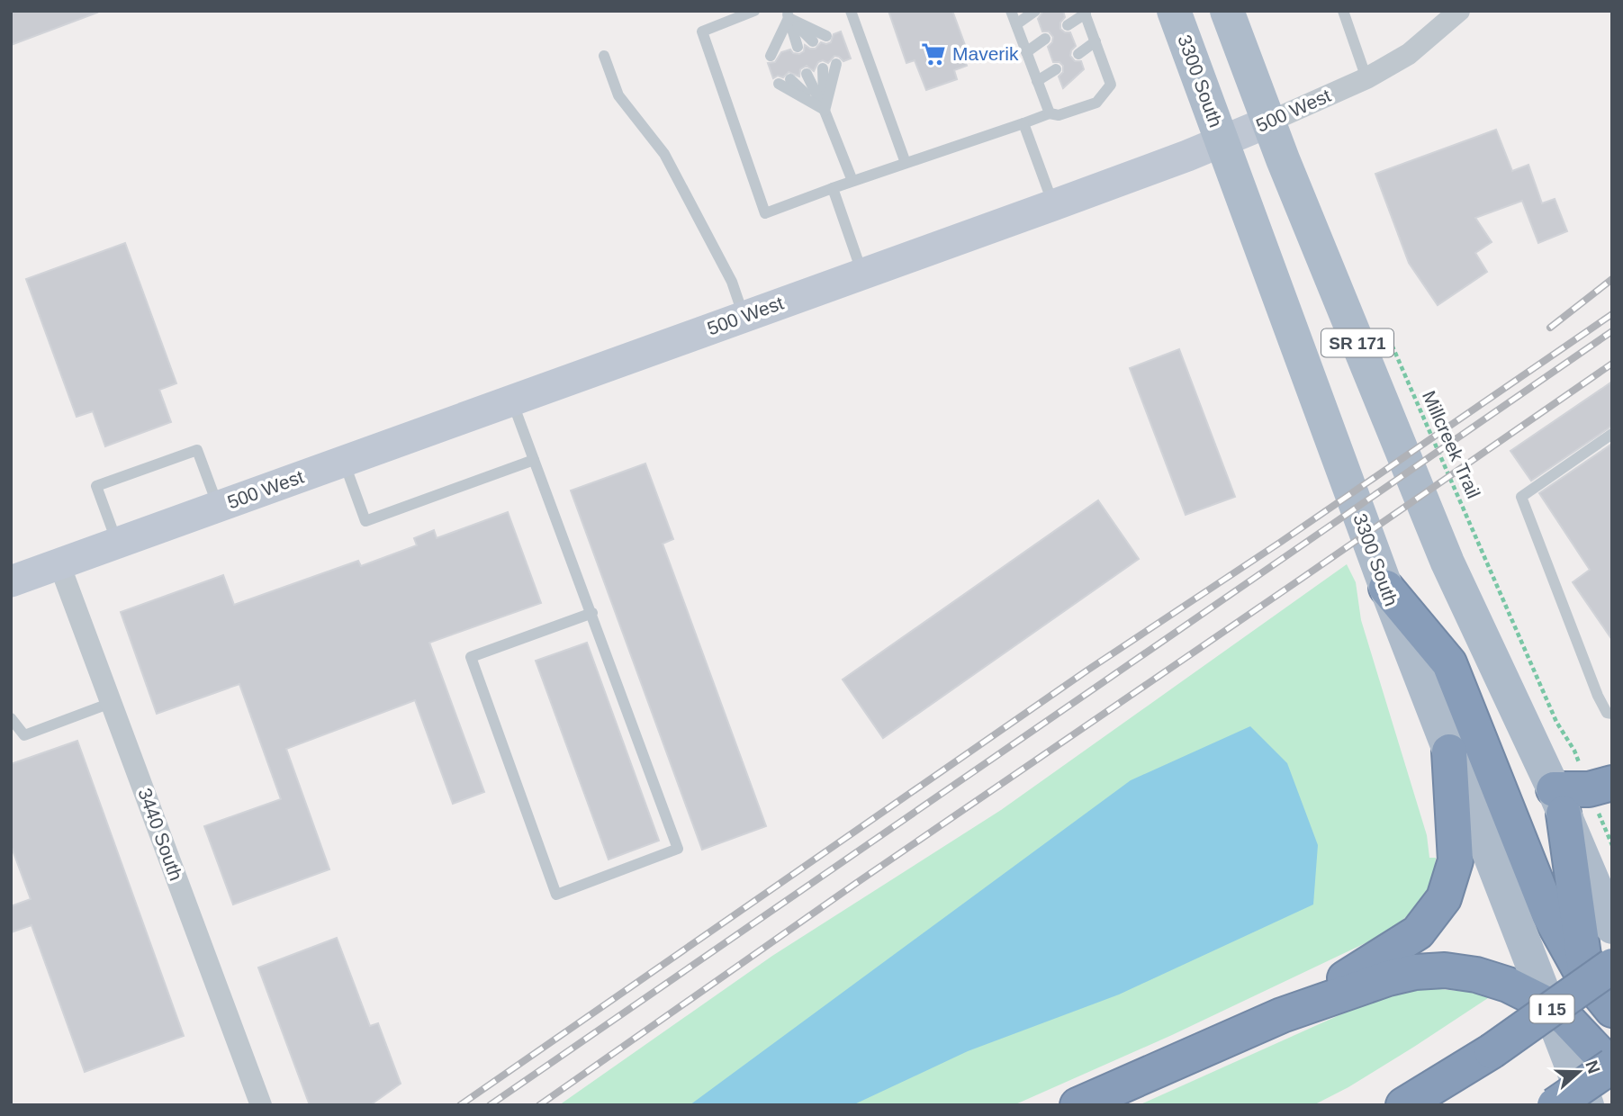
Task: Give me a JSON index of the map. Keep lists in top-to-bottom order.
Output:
{
  "streets": {
    "highway": ["I 15"],
    "main road": ["3300 South", "500 West", "SR 171"],
    "street": ["3440 South"],
    "path": ["Millcreek Trail"]
  },
  "crossings": [
    ["3300 South", "500 West"],
    ["500 West", "SR 171"],
    ["500 West", "3440 South"]
  ],
  "places": {
    "supermarket": ["Maverik"]
  },
  "north": "right"
}
